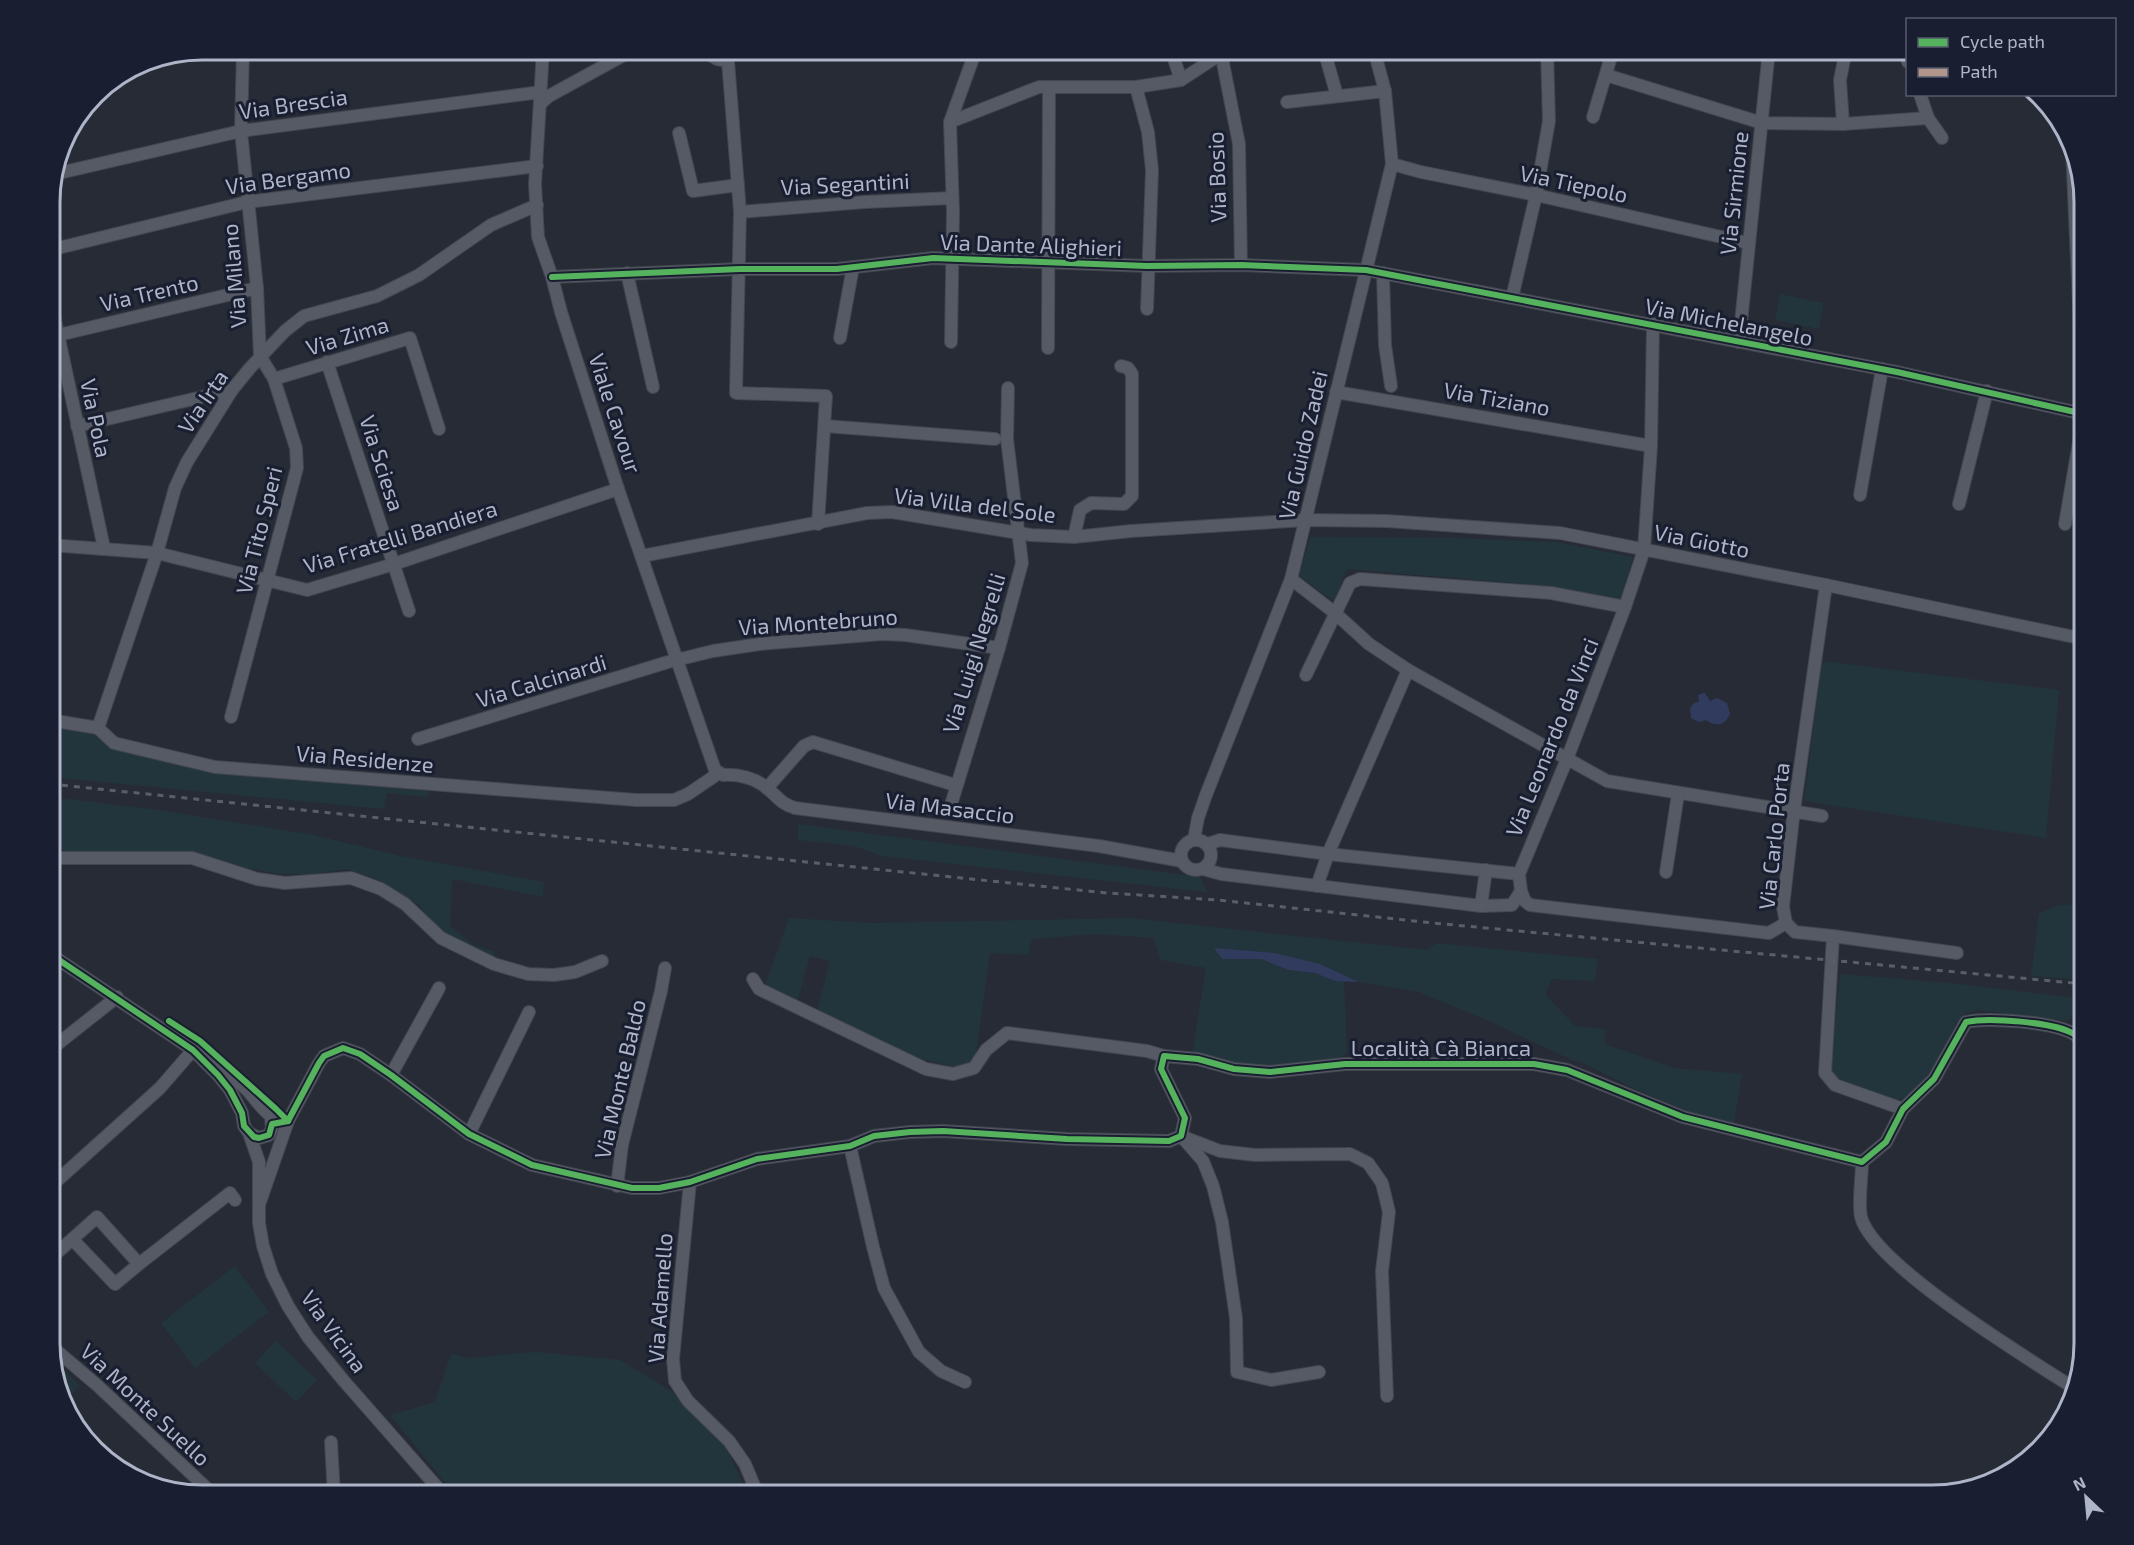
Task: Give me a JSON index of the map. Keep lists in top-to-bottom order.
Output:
{
  "streets": {
    "street": [
      "Via Brescia",
      "Via Bergamo",
      "Via Bosio",
      "Via Segantini",
      "Via Tiepolo",
      "Via Sirmione",
      "Via Dante Alighieri",
      "Via Milano",
      "Via Trento",
      "Via Michelangelo",
      "Via Zima",
      "Via Tiziano",
      "Via Irta",
      "Viale Cavour",
      "Via Pola",
      "Via Guido Zadei",
      "Via Sciesa",
      "Via Villa del Sole",
      "Via Tito Speri",
      "Via Fratelli Bandiera",
      "Via Giotto",
      "Via Montebruno",
      "Via Luigi Negrelli",
      "Via Calcinardi",
      "Via Leonardo da Vinci",
      "Via Residenze",
      "Via Masaccio",
      "Via Carlo Porta",
      "Località Cà Bianca",
      "Via Monte Baldo",
      "Via Adamello",
      "Via Vicina",
      "Via Monte Suello"
    ]
  },
  "crossings": [
    ["Via Brescia", "Via Milano"],
    ["Via Brescia", "Viale Cavour"],
    ["Via Bergamo", "Via Milano"],
    ["Via Bergamo", "Viale Cavour"],
    ["Via Bosio", "Via Dante Alighieri"],
    ["Via Tiepolo", "Via Sirmione"],
    ["Via Tiepolo", "Via Guido Zadei"],
    ["Via Sirmione", "Via Michelangelo"],
    ["Via Dante Alighieri", "Via Michelangelo"],
    ["Via Dante Alighieri", "Viale Cavour"],
    ["Via Dante Alighieri", "Via Guido Zadei"],
    ["Via Milano", "Via Trento"],
    ["Via Milano", "Via Irta"],
    ["Via Milano", "Via Tito Speri"],
    ["Via Michelangelo", "Via Guido Zadei"],
    ["Via Michelangelo", "Via Leonardo da Vinci"],
    ["Via Zima", "Via Sciesa"],
    ["Via Zima", "Via Tito Speri"],
    ["Via Tiziano", "Via Guido Zadei"],
    ["Via Tiziano", "Via Leonardo da Vinci"],
    ["Via Irta", "Viale Cavour"],
    ["Via Irta", "Via Tito Speri"],
    ["Via Irta", "Via Fratelli Bandiera"],
    ["Via Irta", "Via Residenze"],
    ["Viale Cavour", "Via Villa del Sole"],
    ["Viale Cavour", "Via Fratelli Bandiera"],
    ["Viale Cavour", "Via Montebruno"],
    ["Viale Cavour", "Via Calcinardi"],
    ["Viale Cavour", "Via Residenze"],
    ["Viale Cavour", "Via Masaccio"],
    ["Via Pola", "Via Fratelli Bandiera"],
    ["Via Guido Zadei", "Via Villa del Sole"],
    ["Via Guido Zadei", "Via Giotto"],
    ["Via Guido Zadei", "Via Masaccio"],
    ["Via Sciesa", "Via Fratelli Bandiera"],
    ["Via Villa del Sole", "Via Giotto"],
    ["Via Villa del Sole", "Via Luigi Negrelli"],
    ["Via Tito Speri", "Via Fratelli Bandiera"],
    ["Via Giotto", "Via Leonardo da Vinci"],
    ["Via Giotto", "Via Carlo Porta"],
    ["Via Montebruno", "Via Luigi Negrelli"],
    ["Via Montebruno", "Via Calcinardi"],
    ["Via Residenze", "Via Masaccio"]
  ],
  "legend": ["Cycle path", "Path"],
  "north": "top left"
}
